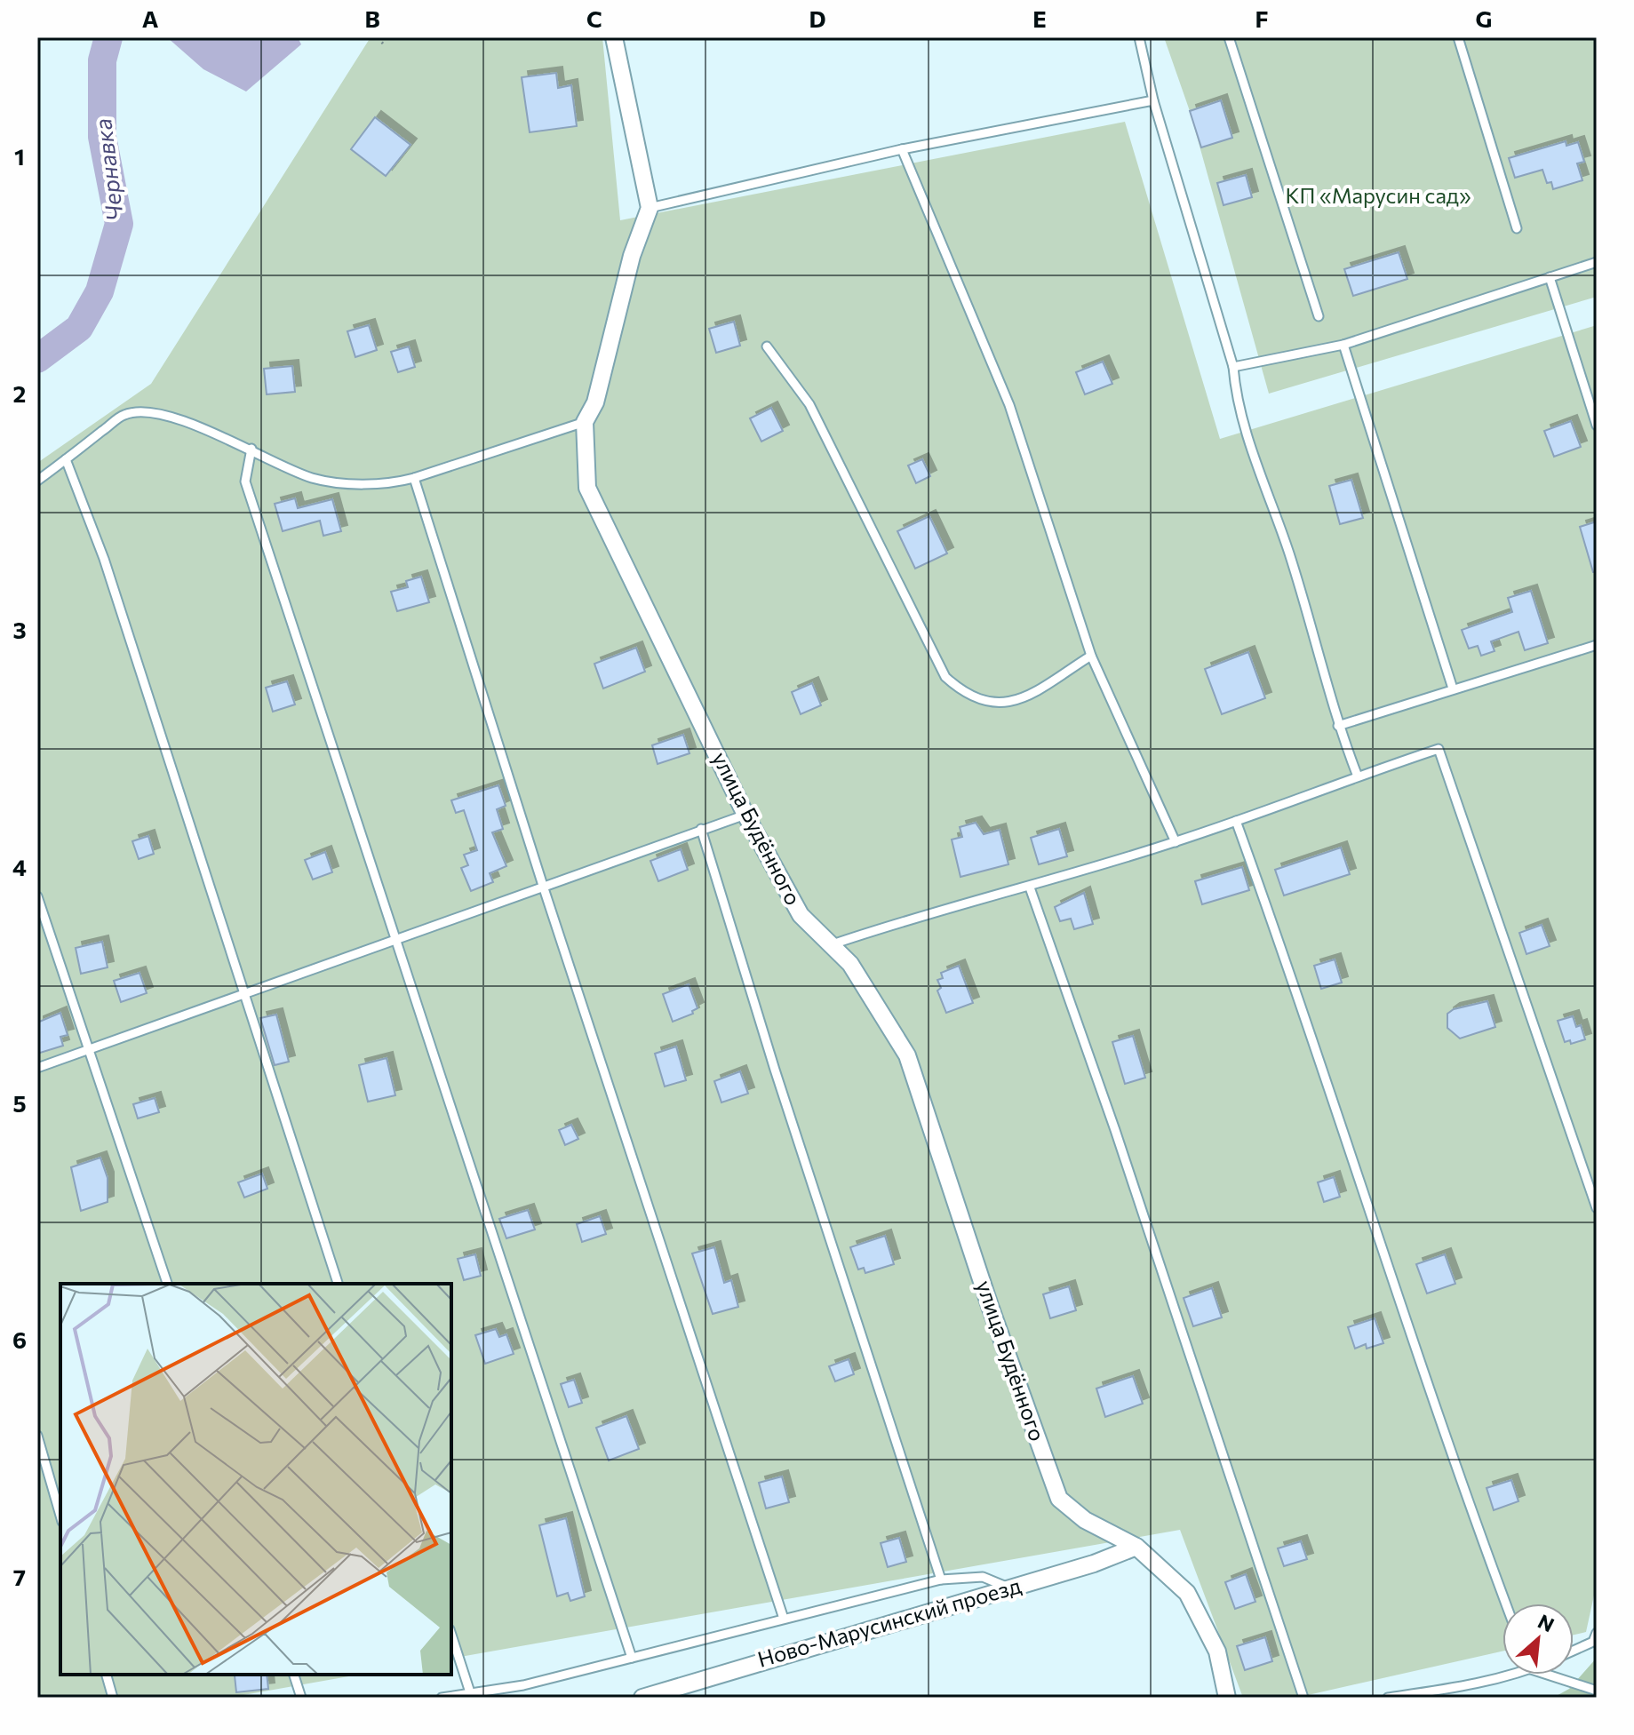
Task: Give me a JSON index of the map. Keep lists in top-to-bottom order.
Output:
{
  "streets": {
    "street": ["улица Будённого", "Ново-Марусинский проезд"]
  },
  "crossings": [
    ["улица Будённого", "Ново-Марусинский проезд"]
  ],
  "water": ["Чернавка"],
  "parks": ["КП «Марусин сад»"],
  "north": "top right",
  "grid": {
    "columns": [
      "A",
      "B",
      "C",
      "D",
      "E",
      "F",
      "G"
    ],
    "rows": [
      "1",
      "2",
      "3",
      "4",
      "5",
      "6",
      "7"
    ]
  }
}
